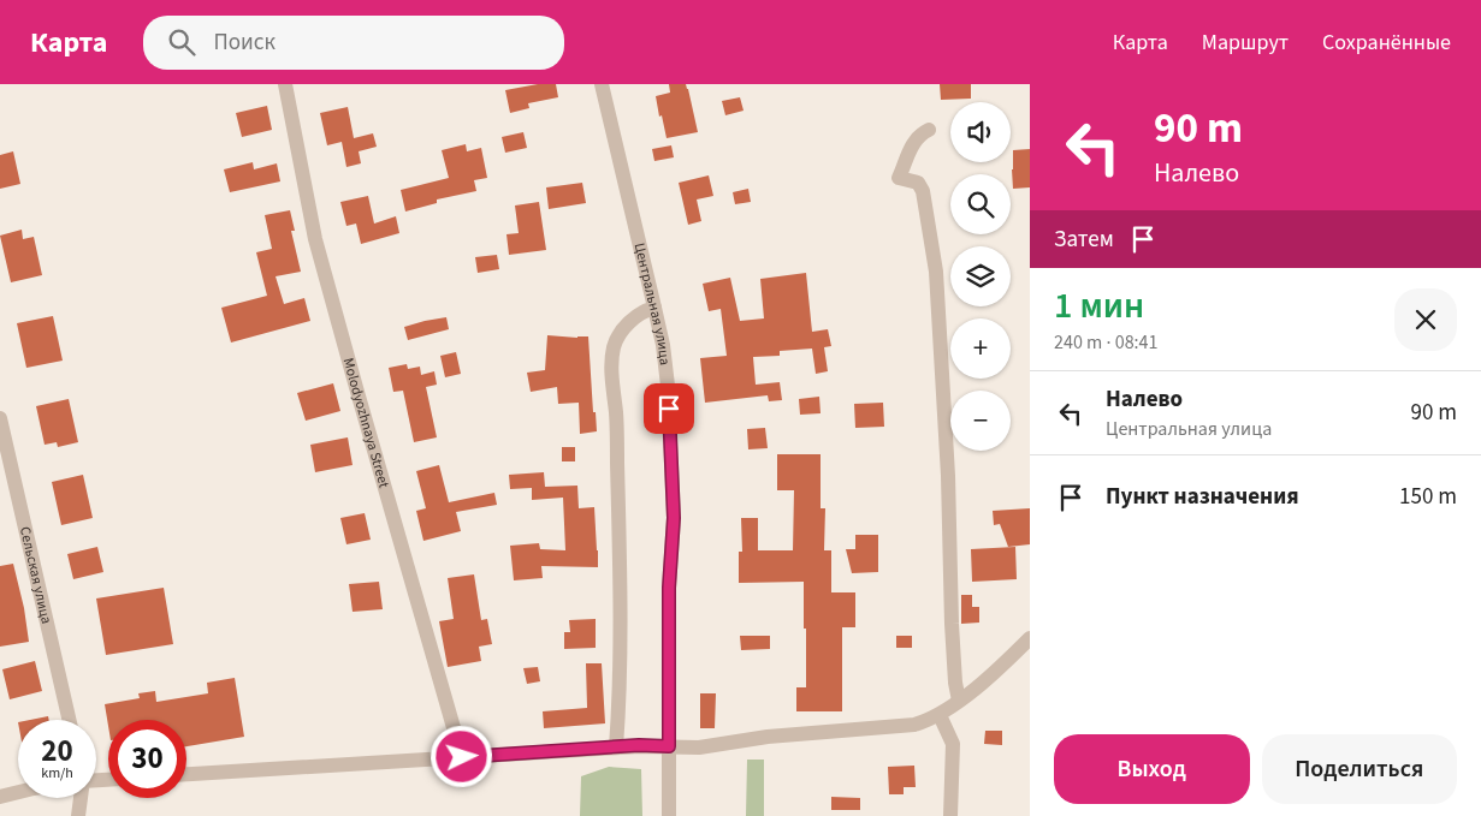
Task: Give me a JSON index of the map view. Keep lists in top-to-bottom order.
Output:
{
  "streets": {
    "street": ["Центральная улица", "Molodyozhnaya Street", "Сельская улица"]
  },
  "page": {
    "header": "Карта",
    "search": "Поиск",
    "nav": ["Карта", "Маршрут", "Сохранённые"],
    "turn": ["90 m", "Налево"],
    "map_buttons": ["+", "−"],
    "then": "Затем",
    "heading": ["1 мин", "240 m · 08:41"],
    "list": [
      {
        "name": "Налево",
        "note": "Центральная улица",
        "value": "90 m"
      },
      {
        "name": "Пункт назначения",
        "value": "150 m"
      }
    ],
    "speed": "20 km/h",
    "limit": "30",
    "buttons": ["Выход", "Поделиться"]
  }
}
